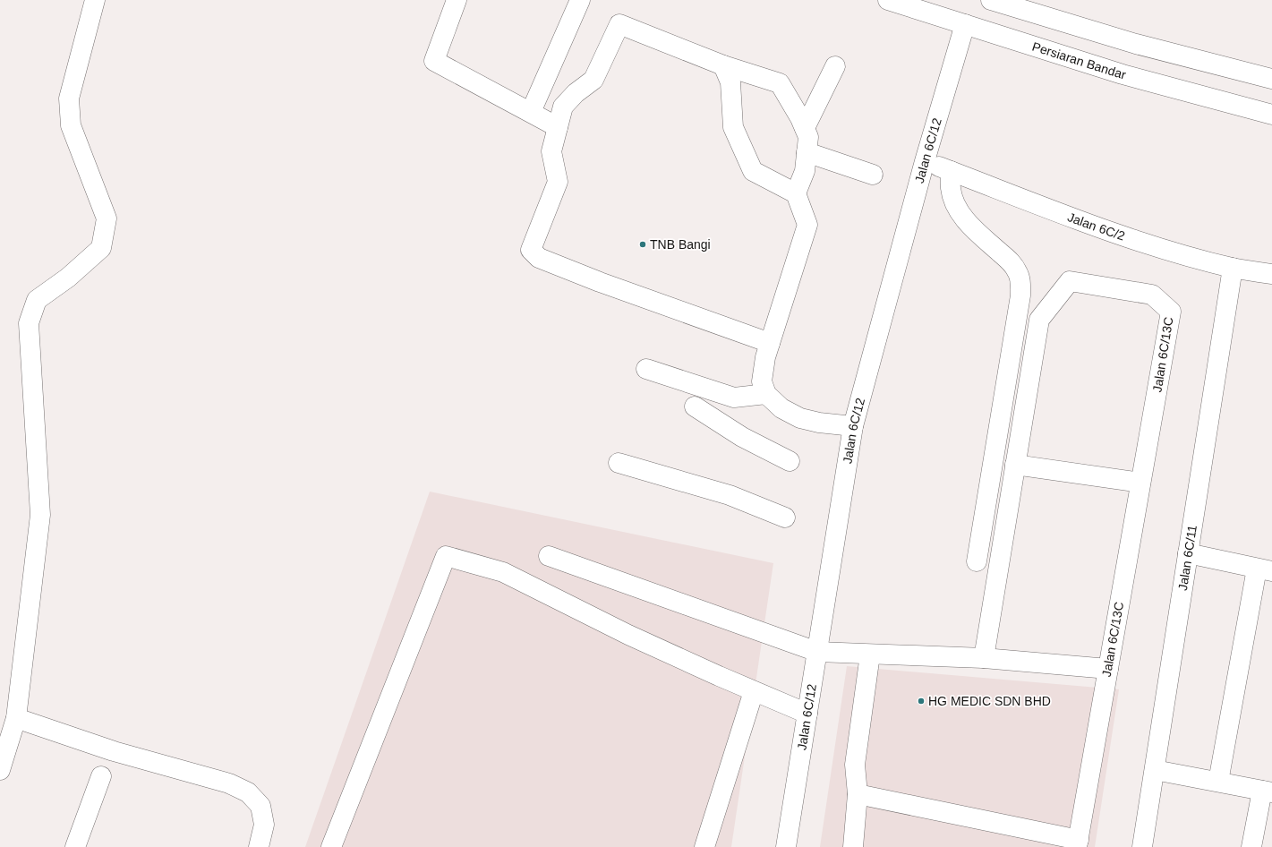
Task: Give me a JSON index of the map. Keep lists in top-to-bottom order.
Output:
{
  "streets": {
    "street": [
      "Persiaran Bandar",
      "Jalan 6C/12",
      "Jalan 6C/2",
      "Jalan 6C/13C",
      "Jalan 6C/11"
    ]
  },
  "crossings": [
    ["Persiaran Bandar", "Jalan 6C/12"],
    ["Jalan 6C/12", "Jalan 6C/2"],
    ["Jalan 6C/2", "Jalan 6C/11"]
  ],
  "places": ["TNB Bangi", "HG MEDIC SDN BHD"]
}
